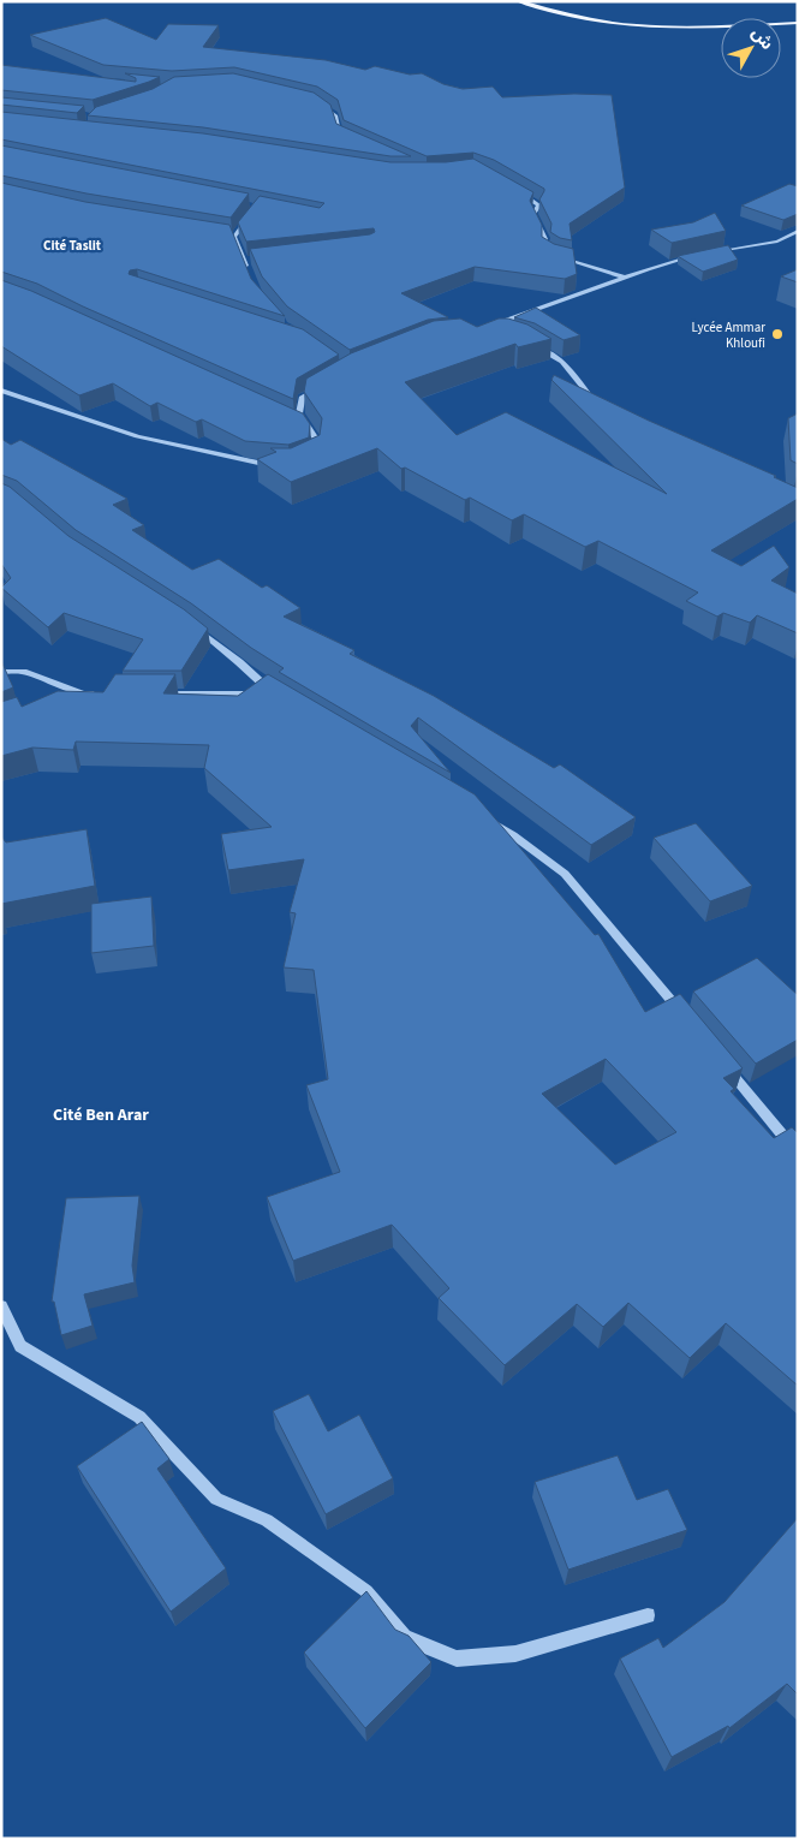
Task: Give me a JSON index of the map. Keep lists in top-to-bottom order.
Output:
{
  "districts": ["Cité Taslit", "Cité Ben Arar"],
  "places": ["Lycée Ammar Khloufi"],
  "north": "top right"
}
